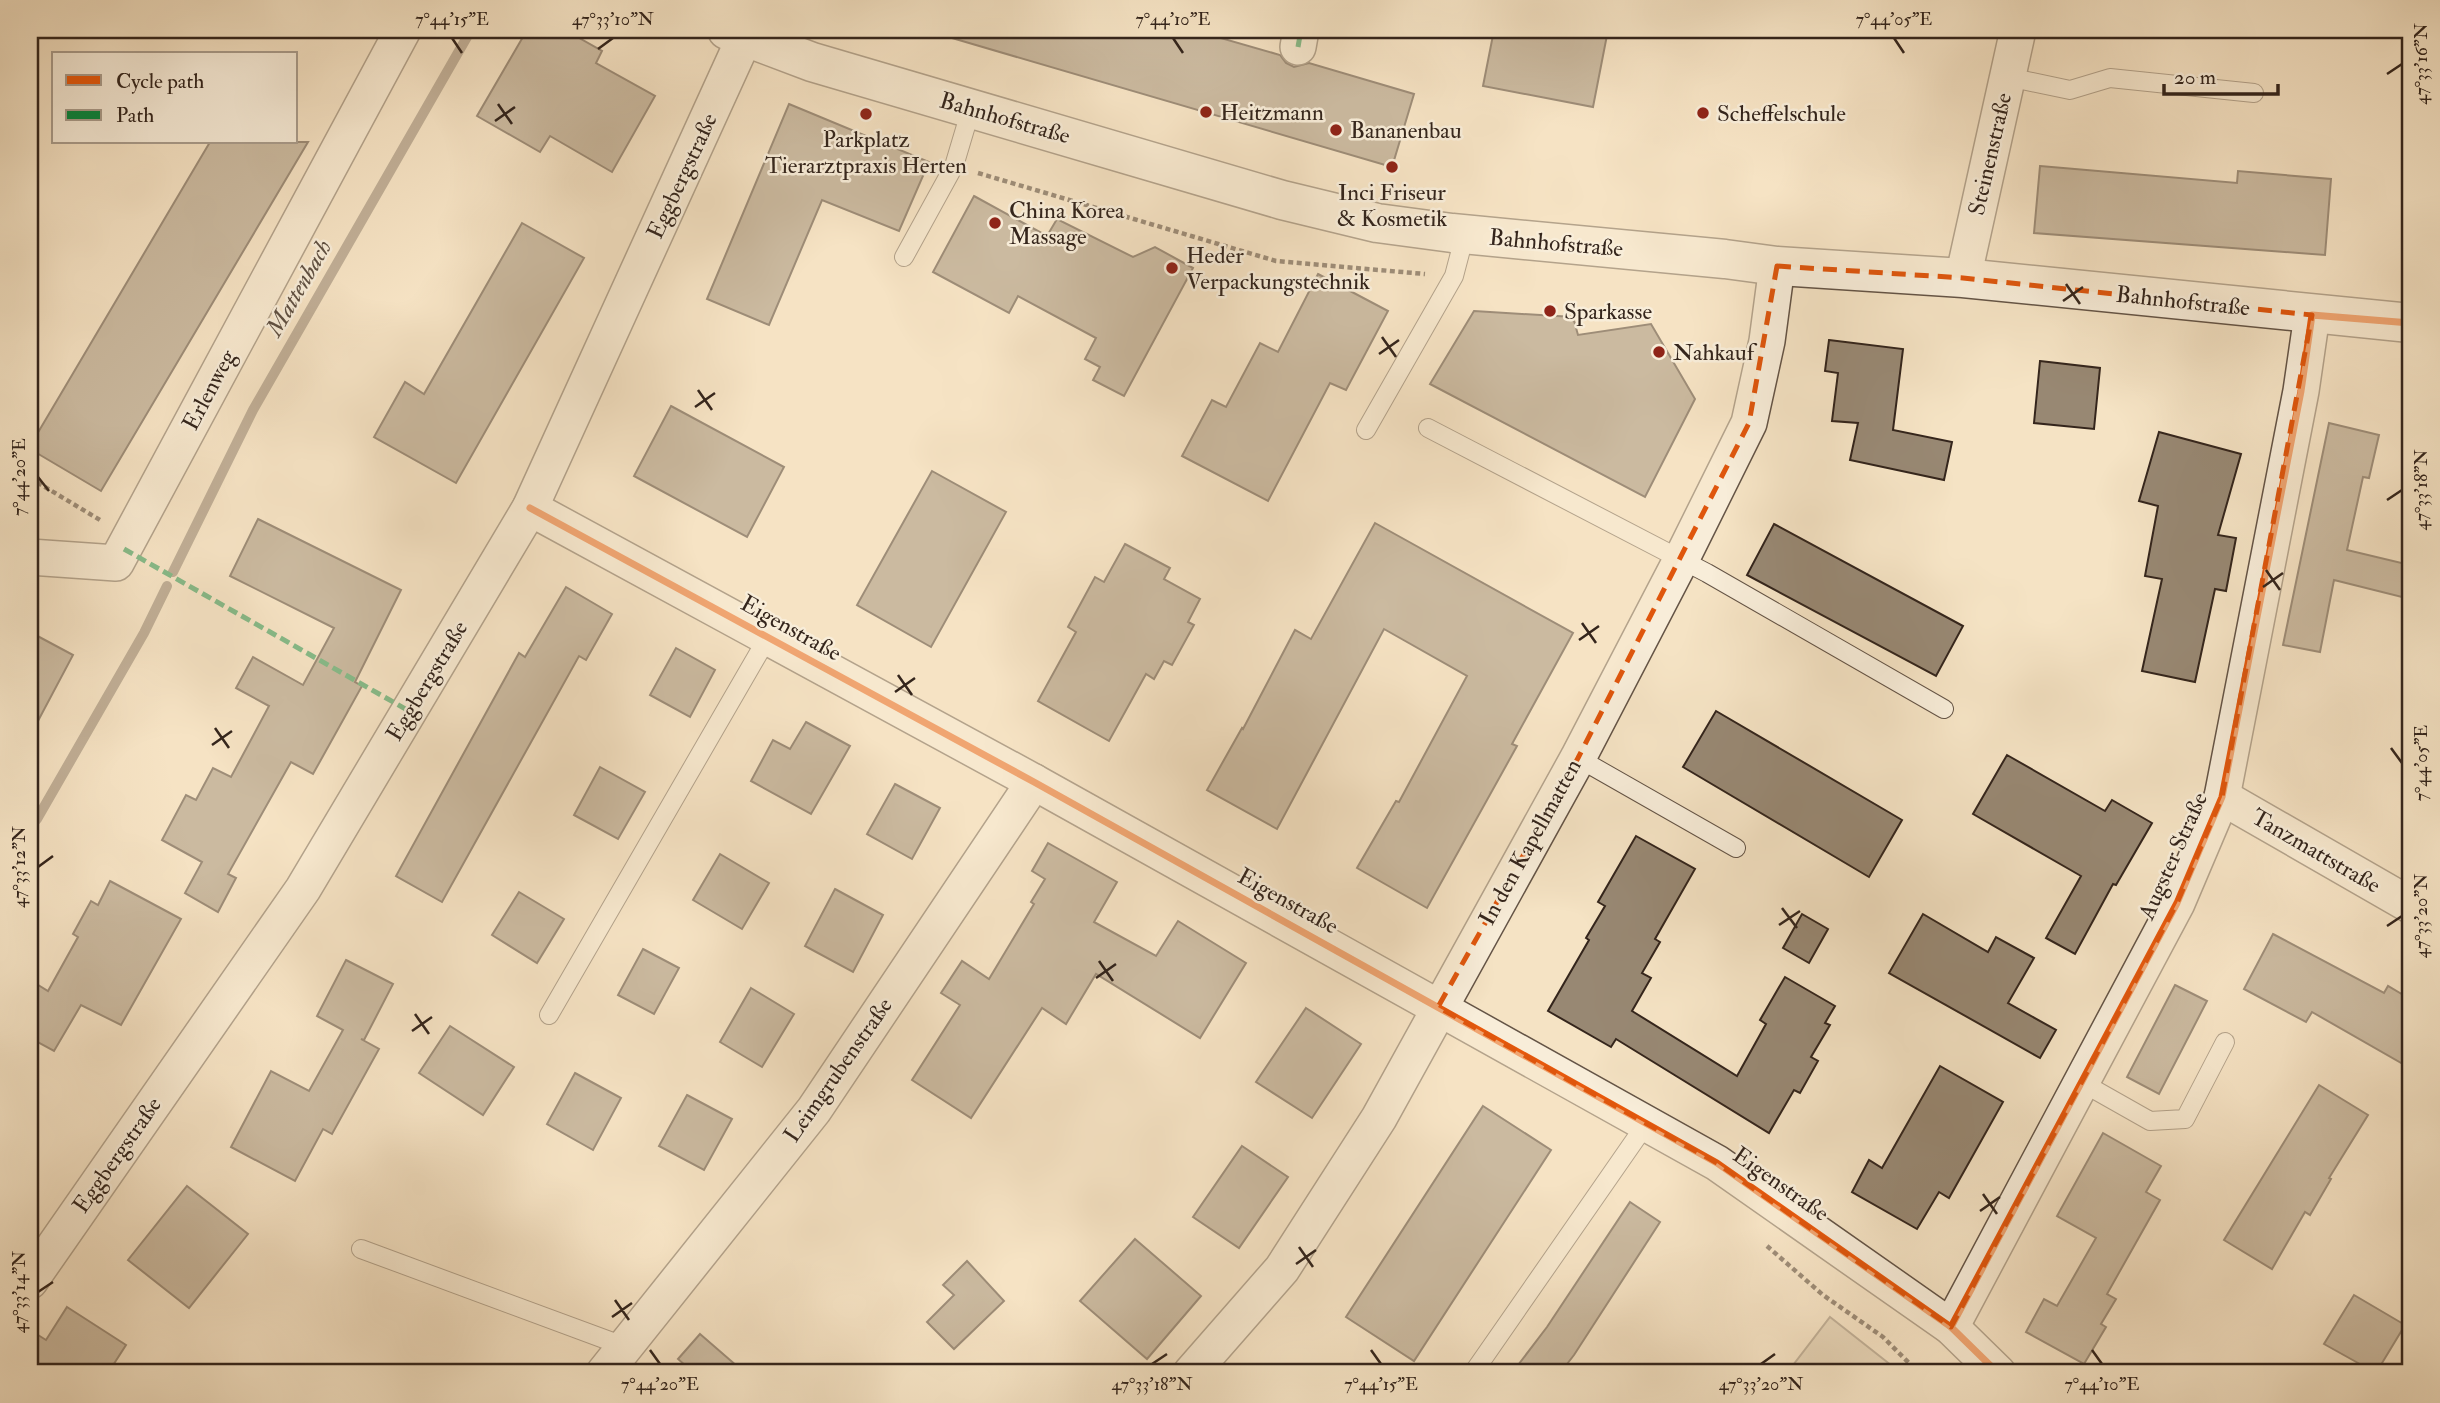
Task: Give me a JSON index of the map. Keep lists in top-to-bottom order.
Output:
{
  "streets": {
    "street": [
      "Bahnhofstraße",
      "Steinenstraße",
      "Eggbergstraße",
      "Erlenweg",
      "Eigenstraße",
      "In den Kapellmatten",
      "Tanzmattstraße",
      "Augster Straße",
      "Leimgrubenstraße"
    ]
  },
  "crossings": [
    ["Bahnhofstraße", "Steinenstraße"],
    ["Bahnhofstraße", "Eggbergstraße"],
    ["Bahnhofstraße", "In den Kapellmatten"],
    ["Bahnhofstraße", "Augster Straße"],
    ["Eggbergstraße", "Eigenstraße"],
    ["Eigenstraße", "In den Kapellmatten"],
    ["Eigenstraße", "Augster Straße"],
    ["Eigenstraße", "Leimgrubenstraße"],
    ["Tanzmattstraße", "Augster Straße"]
  ],
  "water": ["Mattenbach"],
  "places": [
    "Heitzmann",
    "Scheffelschule",
    "Parkplatz Tierarztpraxis Herten",
    "Bananenbau",
    "Inci Friseur & Kosmetik",
    "China Korea Massage",
    "Heder Verpackungstechnik",
    "Sparkasse",
    "Nahkauf"
  ],
  "legend": ["Cycle path", "Path"],
  "scale_bar": "20 m",
  "coordinates": [
    "7°44'15\"E",
    "47°33'10\"N",
    "7°44'10\"E",
    "7°44'05\"E",
    "47°33'16\"N",
    "7°44'20\"E",
    "47°33'18\"N",
    "47°33'12\"N",
    "47°33'20\"N",
    "47°33'14\"N"
  ]
}
